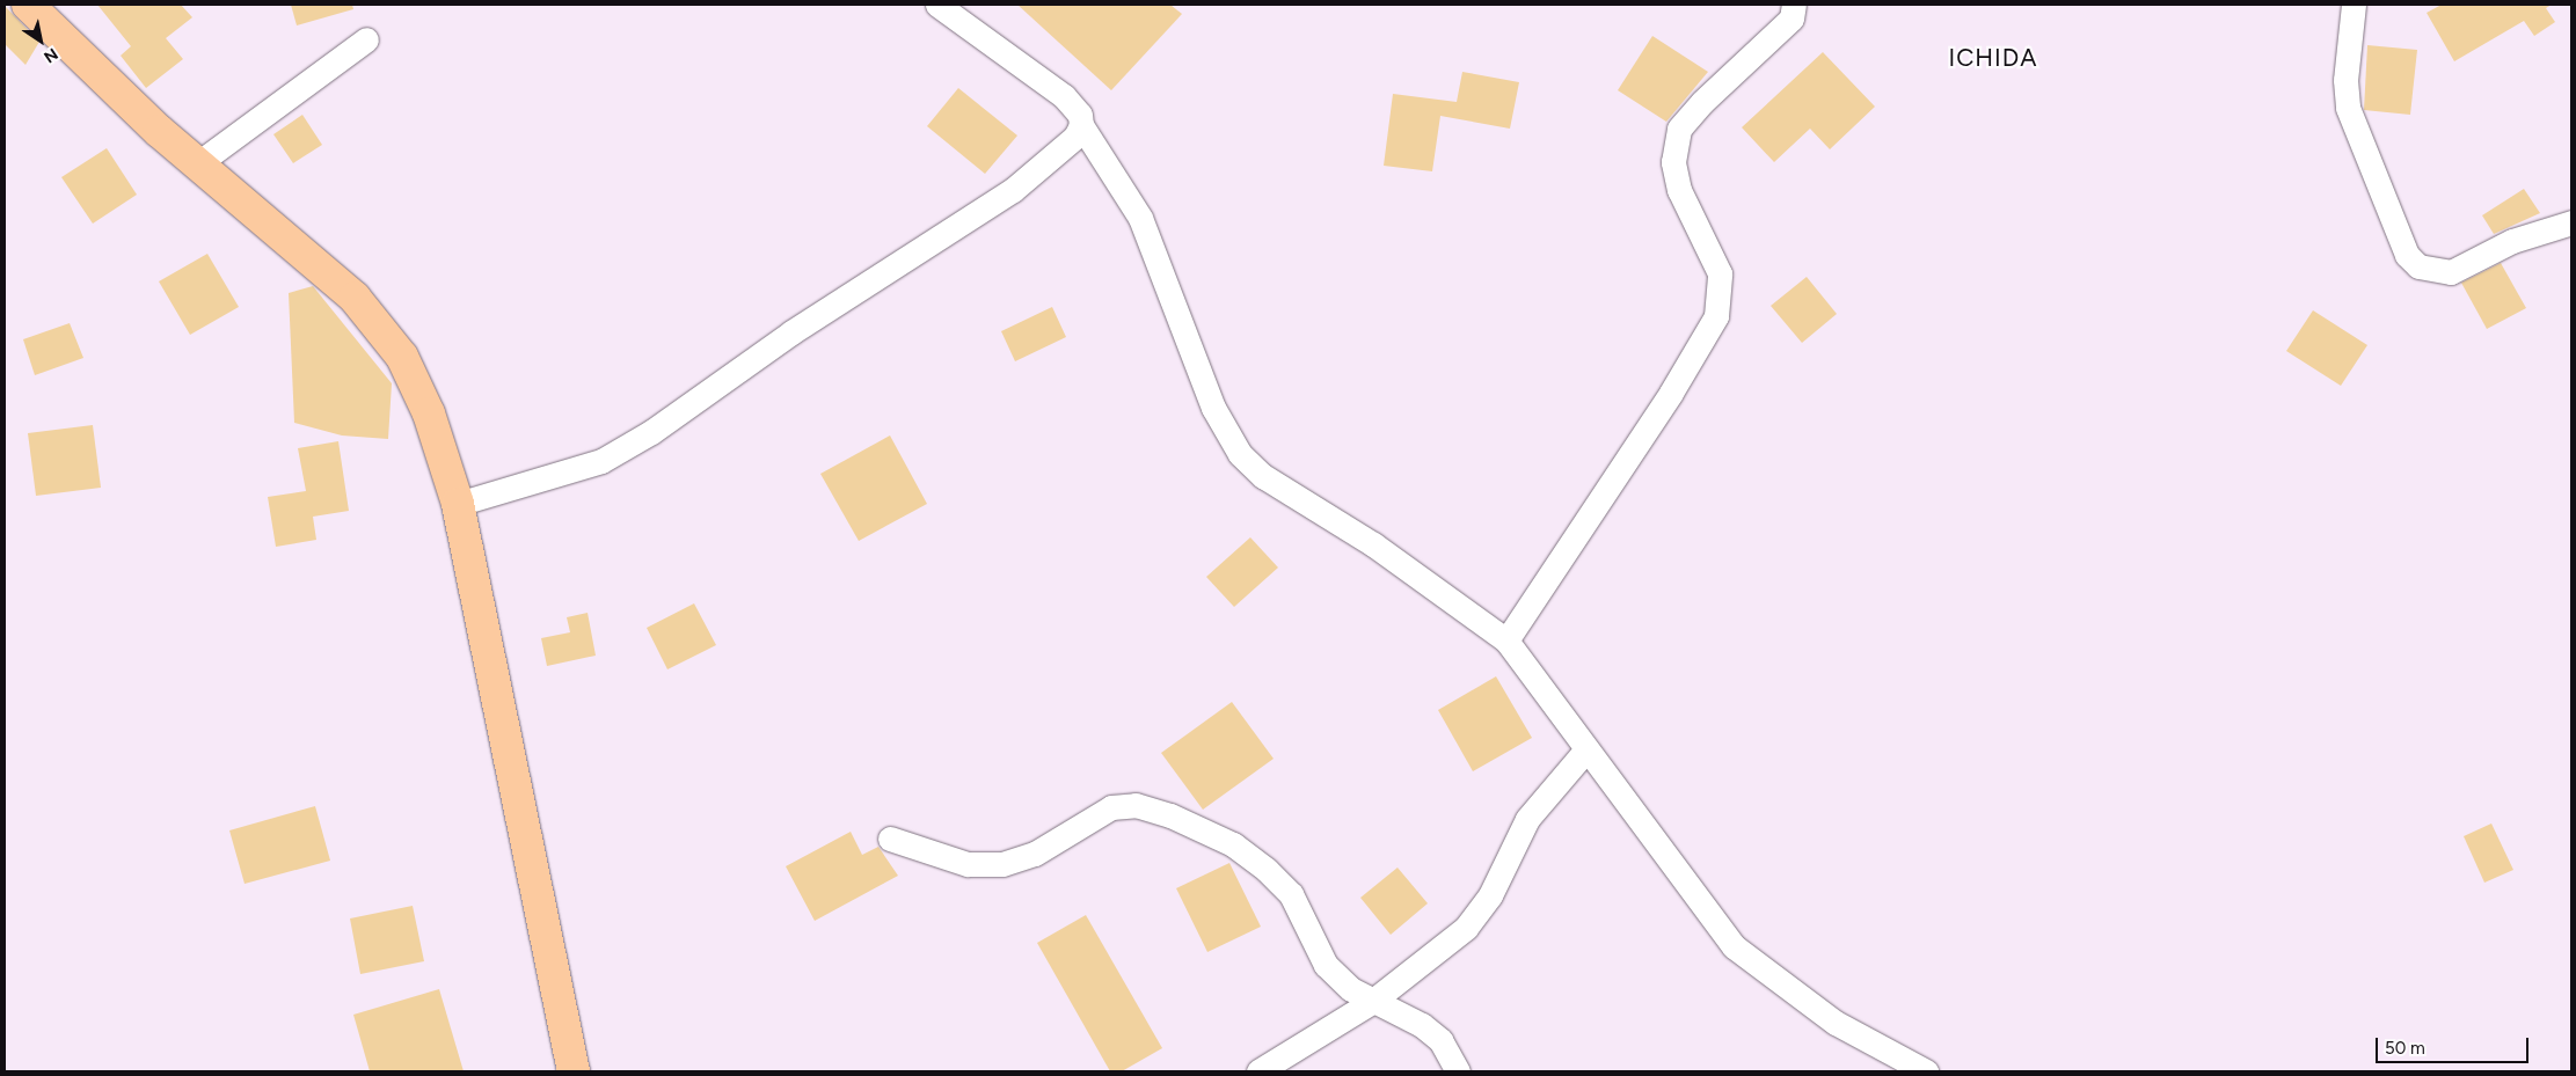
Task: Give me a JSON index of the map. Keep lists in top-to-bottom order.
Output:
{
  "districts": ["ICHIDA"],
  "scale_bar": "50 m",
  "north": "bottom right"
}
